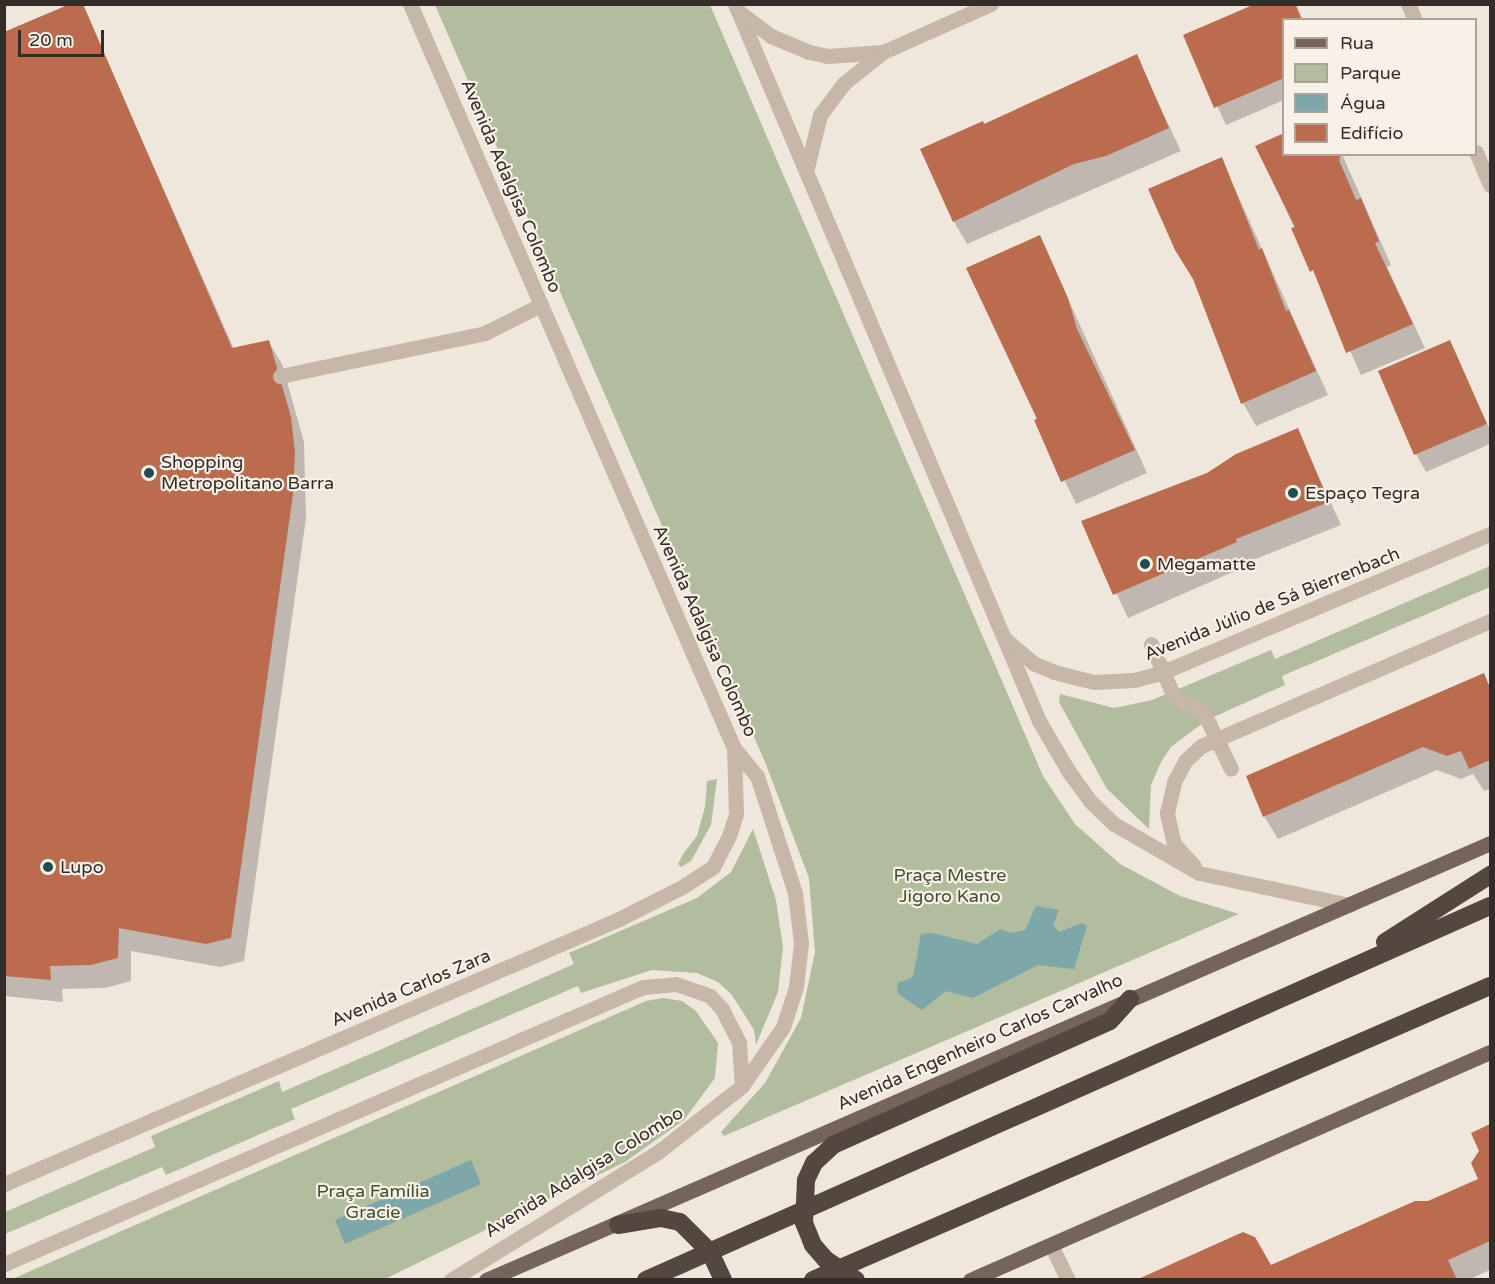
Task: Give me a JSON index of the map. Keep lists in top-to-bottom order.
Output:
{
  "streets": {
    "main road": ["Avenida Engenheiro Carlos Carvalho"],
    "street": ["Avenida Adalgisa Colombo", "Avenida Júlio de Sá Bierrenbach", "Avenida Carlos Zara"]
  },
  "crossings": [
    ["Avenida Adalgisa Colombo", "Avenida Carlos Zara"]
  ],
  "parks": ["Praça Mestre Jigoro Kano", "Praça Família Gracie"],
  "places": [
    "Shopping Metropolitano Barra",
    "Espaço Tegra",
    "Megamatte",
    "Lupo"
  ],
  "legend": [
    "Rua",
    "Parque",
    "Água",
    "Edifício"
  ],
  "scale_bar": "20 m"
}
